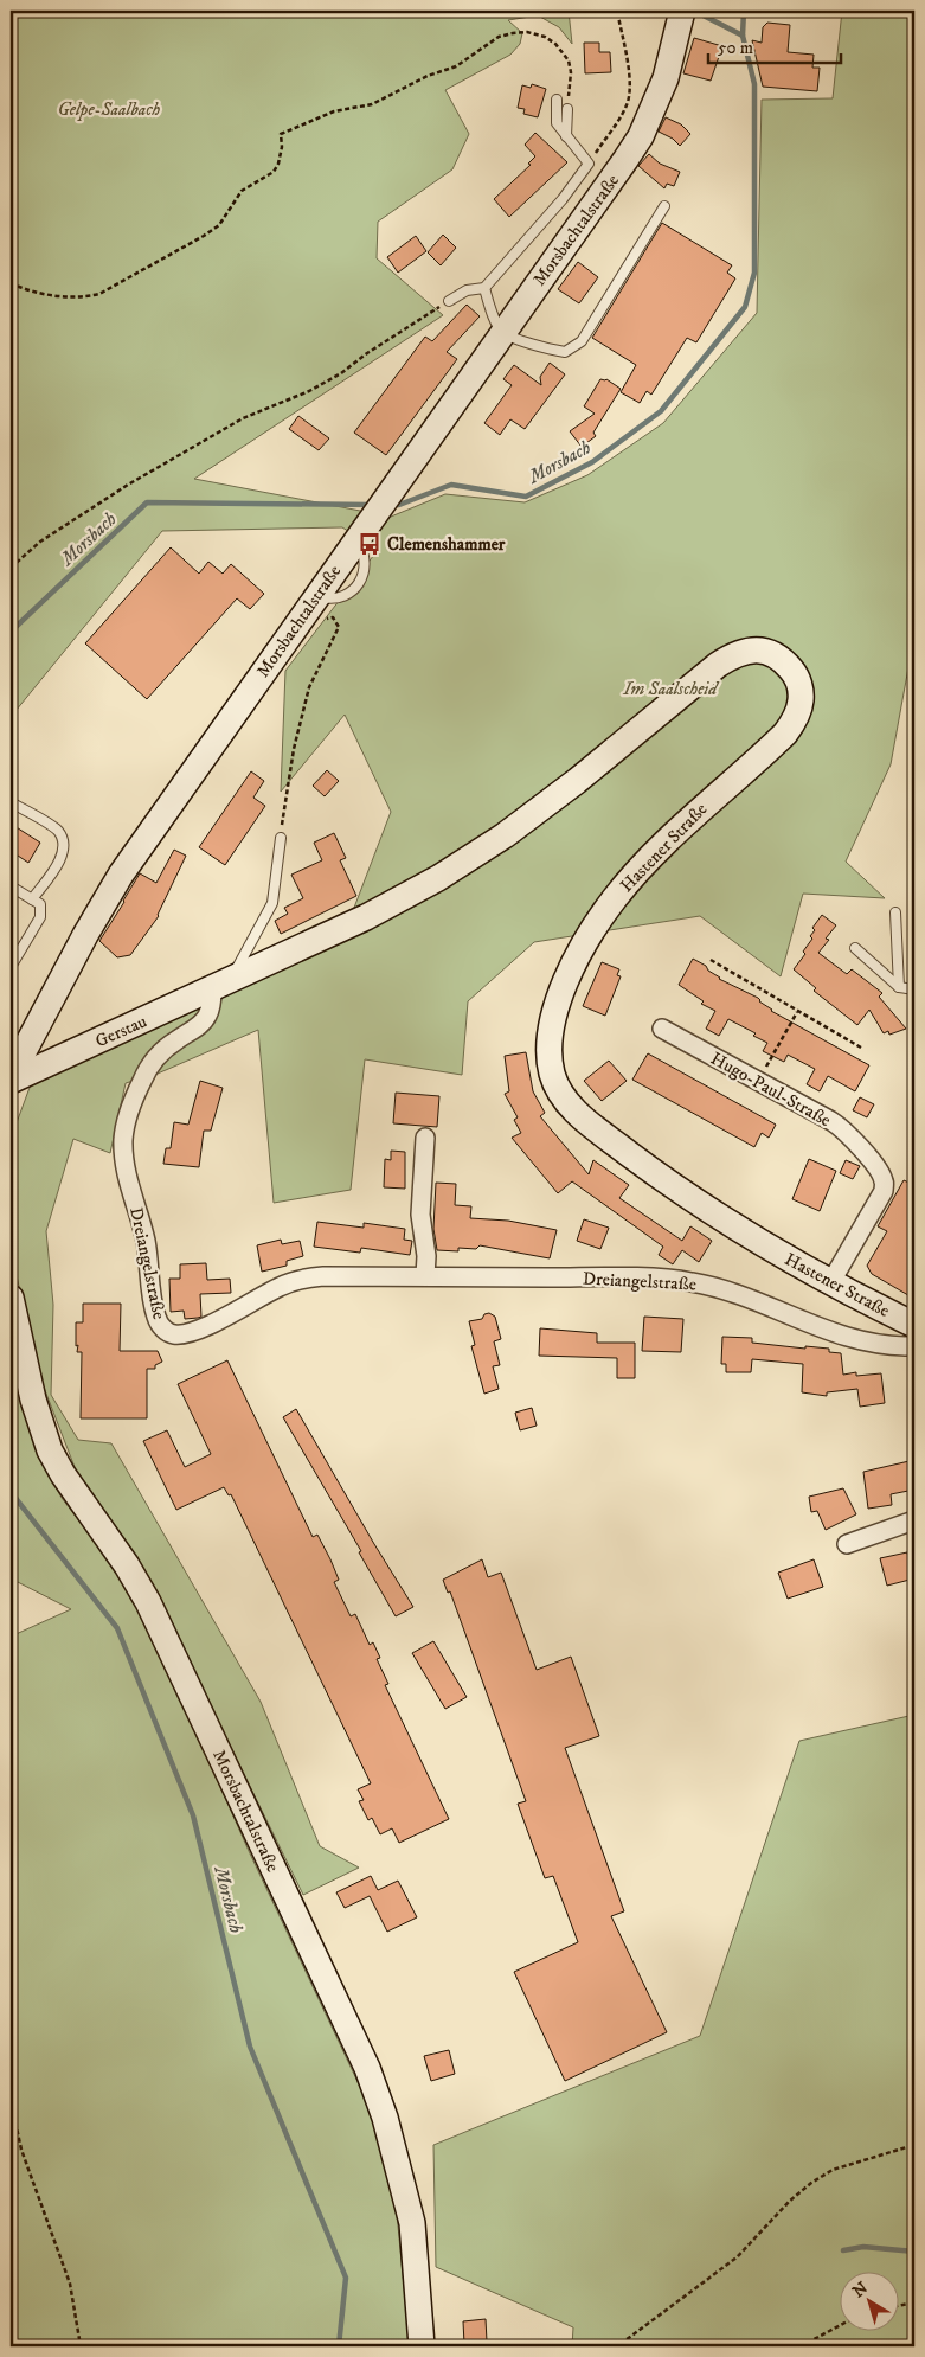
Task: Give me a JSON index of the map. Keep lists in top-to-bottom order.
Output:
{
  "streets": {
    "main road": ["Morsbachtalstraße", "Hastener Straße", "Gerstau"],
    "street": ["Hugo-Paul-Straße", "Dreiangelstraße"]
  },
  "crossings": [
    ["Morsbachtalstraße", "Gerstau"],
    ["Hastener Straße", "Gerstau"],
    ["Hastener Straße", "Hugo-Paul-Straße"],
    ["Gerstau", "Dreiangelstraße"]
  ],
  "water": ["Morsbach"],
  "parks": ["Gelpe-Saalbach", "Im Saalscheid"],
  "places": {
    "bus stop": ["Clemenshammer"]
  },
  "scale_bar": "50 m",
  "north": "top left"
}
